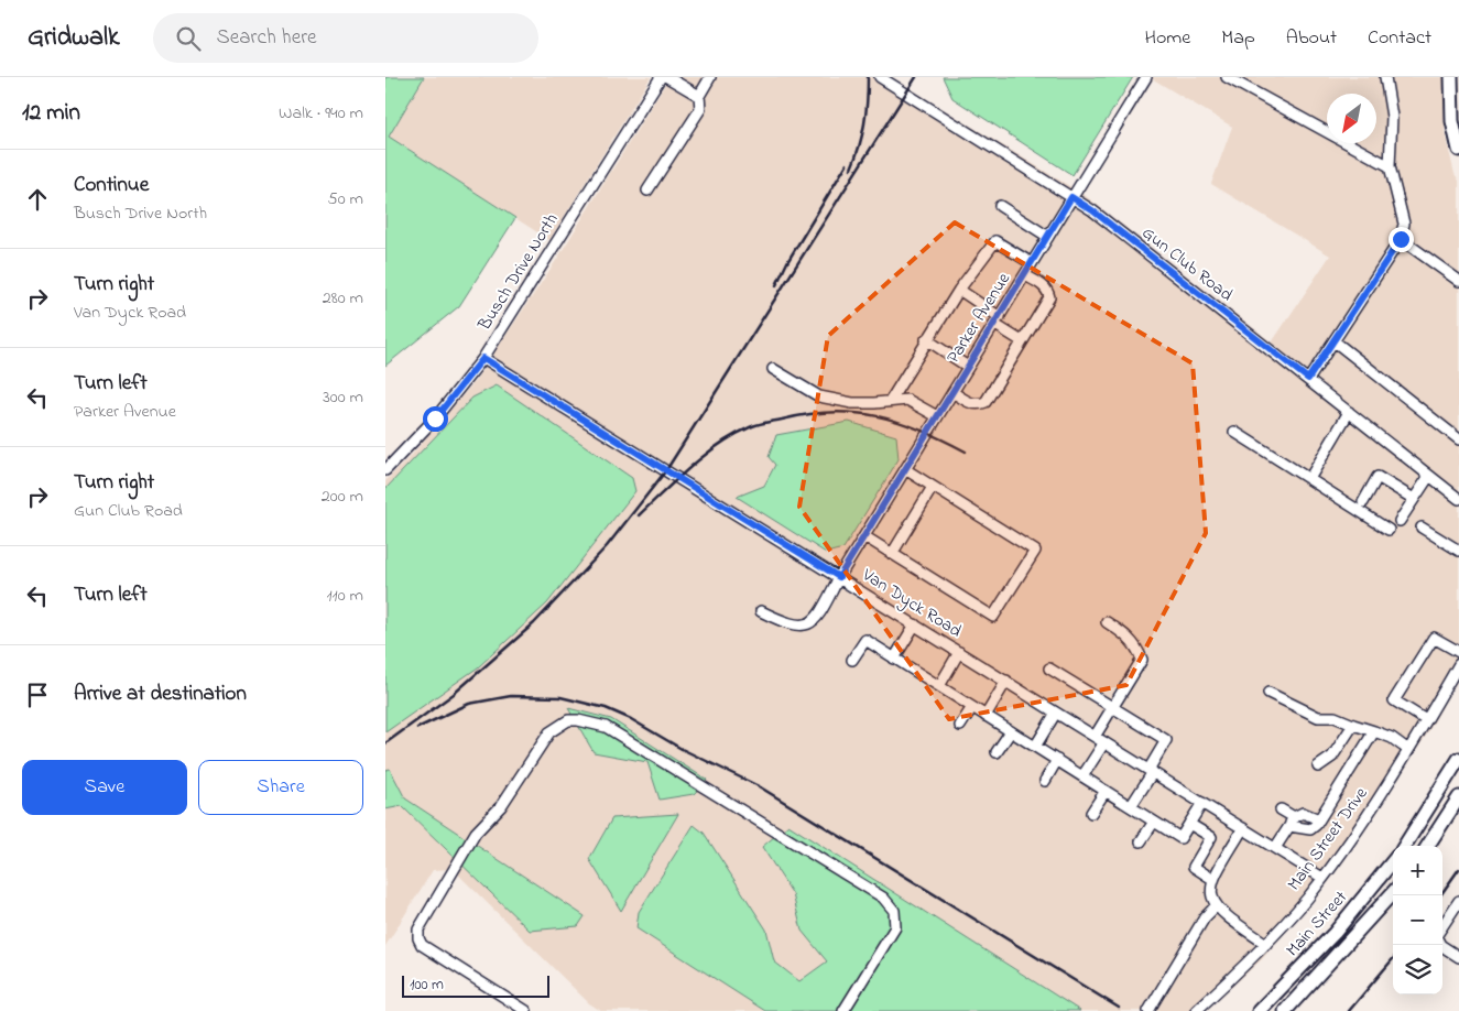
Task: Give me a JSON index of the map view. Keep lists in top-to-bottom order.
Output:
{
  "streets": {
    "main road": ["Main Street"],
    "street": [
      "Gun Club Road",
      "Busch Drive North",
      "Parker Avenue",
      "Van Dyck Road",
      "Main Street Drive"
    ]
  },
  "crossings": [
    ["Gun Club Road", "Parker Avenue"],
    ["Busch Drive North", "Van Dyck Road"],
    ["Parker Avenue", "Van Dyck Road"],
    ["Van Dyck Road", "Main Street Drive"]
  ],
  "scale_bar": "100 m",
  "north": "bottom left",
  "page": {
    "header": "Gridwalk",
    "search": "Search here",
    "nav": [
      "Home",
      "Map",
      "About",
      "Contact"
    ],
    "heading": ["12 min", "Walk · 940 m"],
    "list": [
      ["Continue", "Busch Drive North", "50 m"],
      ["Turn right", "Van Dyck Road", "280 m"],
      ["Turn left", "Parker Avenue", "300 m"],
      ["Turn right", "Gun Club Road", "200 m"],
      ["Turn left", "110 m"],
      "Arrive at destination"
    ],
    "buttons": ["Save", "Share"],
    "map_buttons": ["+", "−"],
    "scale": "100 m"
  }
}
